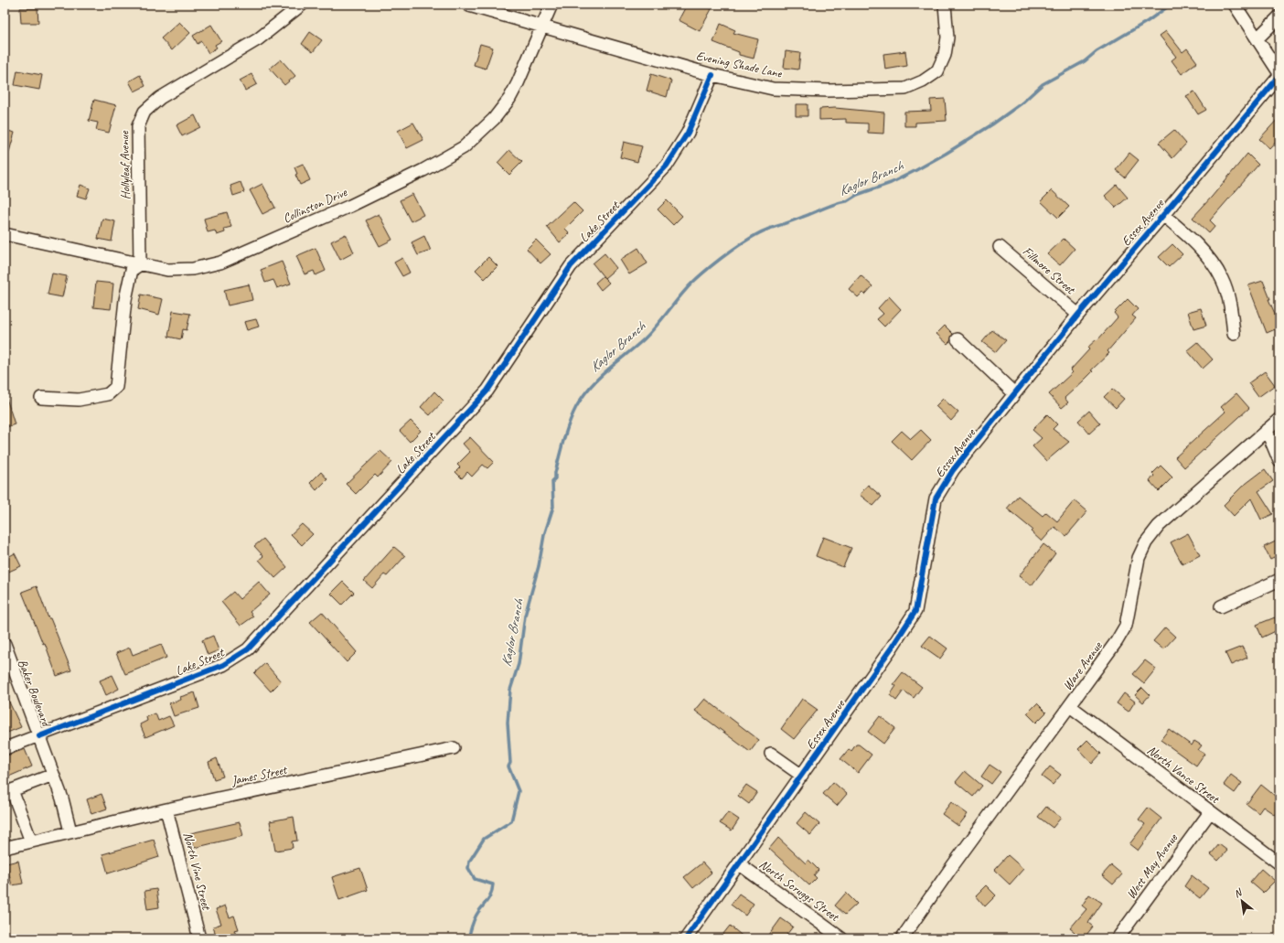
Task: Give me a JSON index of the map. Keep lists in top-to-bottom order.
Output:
{
  "streets": {
    "street": [
      "Evening Shade Lane",
      "Hollyleaf Avenue",
      "Collinston Drive",
      "Lake Street",
      "Essex Avenue",
      "Fillmore Street",
      "Ware Avenue",
      "Baker Boulevard",
      "North Vance Street",
      "James Street",
      "West May Avenue",
      "North Vine Street",
      "North Scruggs Street"
    ]
  },
  "crossings": [
    ["Evening Shade Lane", "Collinston Drive"],
    ["Evening Shade Lane", "Lake Street"],
    ["Hollyleaf Avenue", "Collinston Drive"],
    ["Lake Street", "Baker Boulevard"],
    ["Essex Avenue", "Fillmore Street"],
    ["Essex Avenue", "North Scruggs Street"],
    ["Ware Avenue", "North Vance Street"],
    ["Baker Boulevard", "James Street"],
    ["North Vance Street", "West May Avenue"],
    ["James Street", "North Vine Street"]
  ],
  "water": ["Kaglor Branch"],
  "north": "top left"
}
